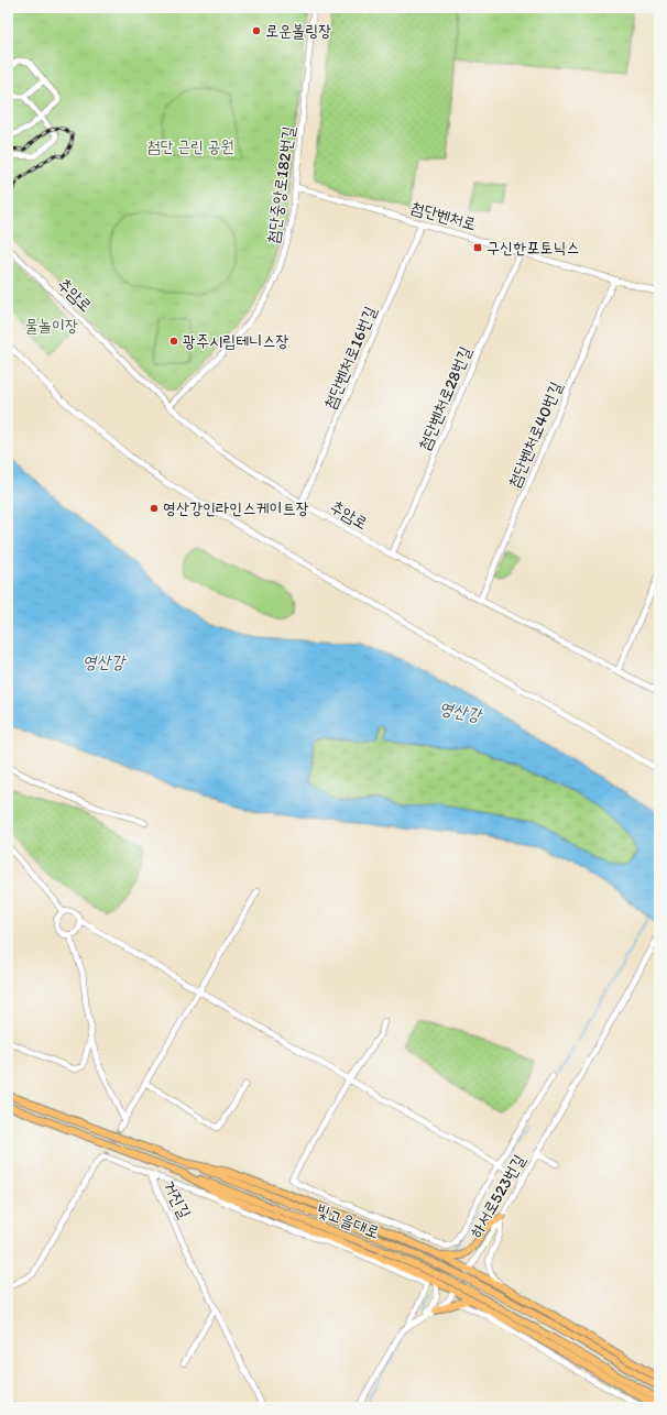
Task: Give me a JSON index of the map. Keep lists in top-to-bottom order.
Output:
{
  "streets": {
    "main road": ["빛고을대로"],
    "street": [
      "첨단중앙로182번길",
      "첨단벤처로",
      "추암로",
      "첨단벤처로16번길",
      "첨단벤처로28번길",
      "첨단벤처로40번길",
      "하서로523번길",
      "거진길"
    ]
  },
  "crossings": [
    ["첨단중앙로182번길", "첨단벤처로"],
    ["첨단중앙로182번길", "추암로"],
    ["첨단벤처로", "첨단벤처로16번길"],
    ["첨단벤처로", "첨단벤처로28번길"],
    ["첨단벤처로", "첨단벤처로40번길"],
    ["추암로", "첨단벤처로16번길"],
    ["추암로", "첨단벤처로28번길"],
    ["추암로", "첨단벤처로40번길"]
  ],
  "water": ["영산강"],
  "parks": ["첨단 근린 공원", "물놀이장"],
  "places": {
    "other": ["로운볼링장", "광주시립테니스장", "영산강인라인스케이트장"],
    "transit": ["구신한포토닉스"]
  }
}
